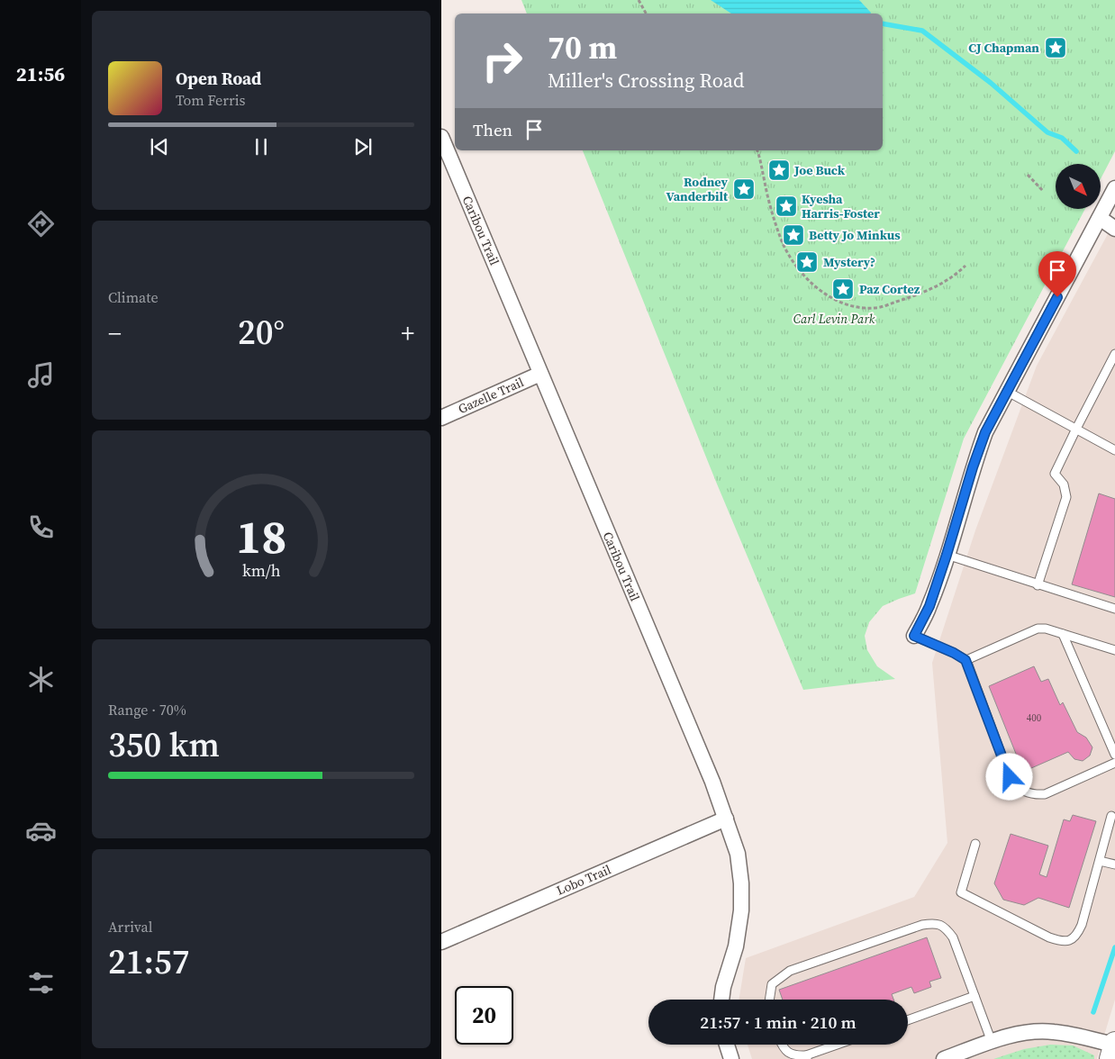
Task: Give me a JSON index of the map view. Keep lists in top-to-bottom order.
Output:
{
  "streets": {
    "street": ["Caribou Trail", "Gazelle Trail", "Lobo Trail"]
  },
  "crossings": [
    ["Caribou Trail", "Gazelle Trail"],
    ["Caribou Trail", "Lobo Trail"]
  ],
  "parks": ["Carl Levin Park"],
  "places": {
    "place": [
      "CJ Chapman",
      "Joe Buck",
      "Rodney Vanderbilt",
      "Kyesha Harris-Foster",
      "Betty Jo Minkus",
      "Mystery?",
      "Paz Cortez"
    ]
  },
  "house_numbers": ["400"],
  "north": "bottom right",
  "page": {
    "tabs": "21:56",
    "turn": ["70 m", "Miller's Crossing Road"],
    "song": ["Open Road", "Tom Ferris"],
    "then": "Then",
    "tile": [
      "Climate",
      ["Range · 70%", "350 km"],
      ["Arrival", "21:57"]
    ],
    "heat": ["−", "20°", "+"],
    "limit": "20",
    "trip": "21:57 · 1 min · 210 m",
    "gauge": ["18", "km/h"]
  }
}
